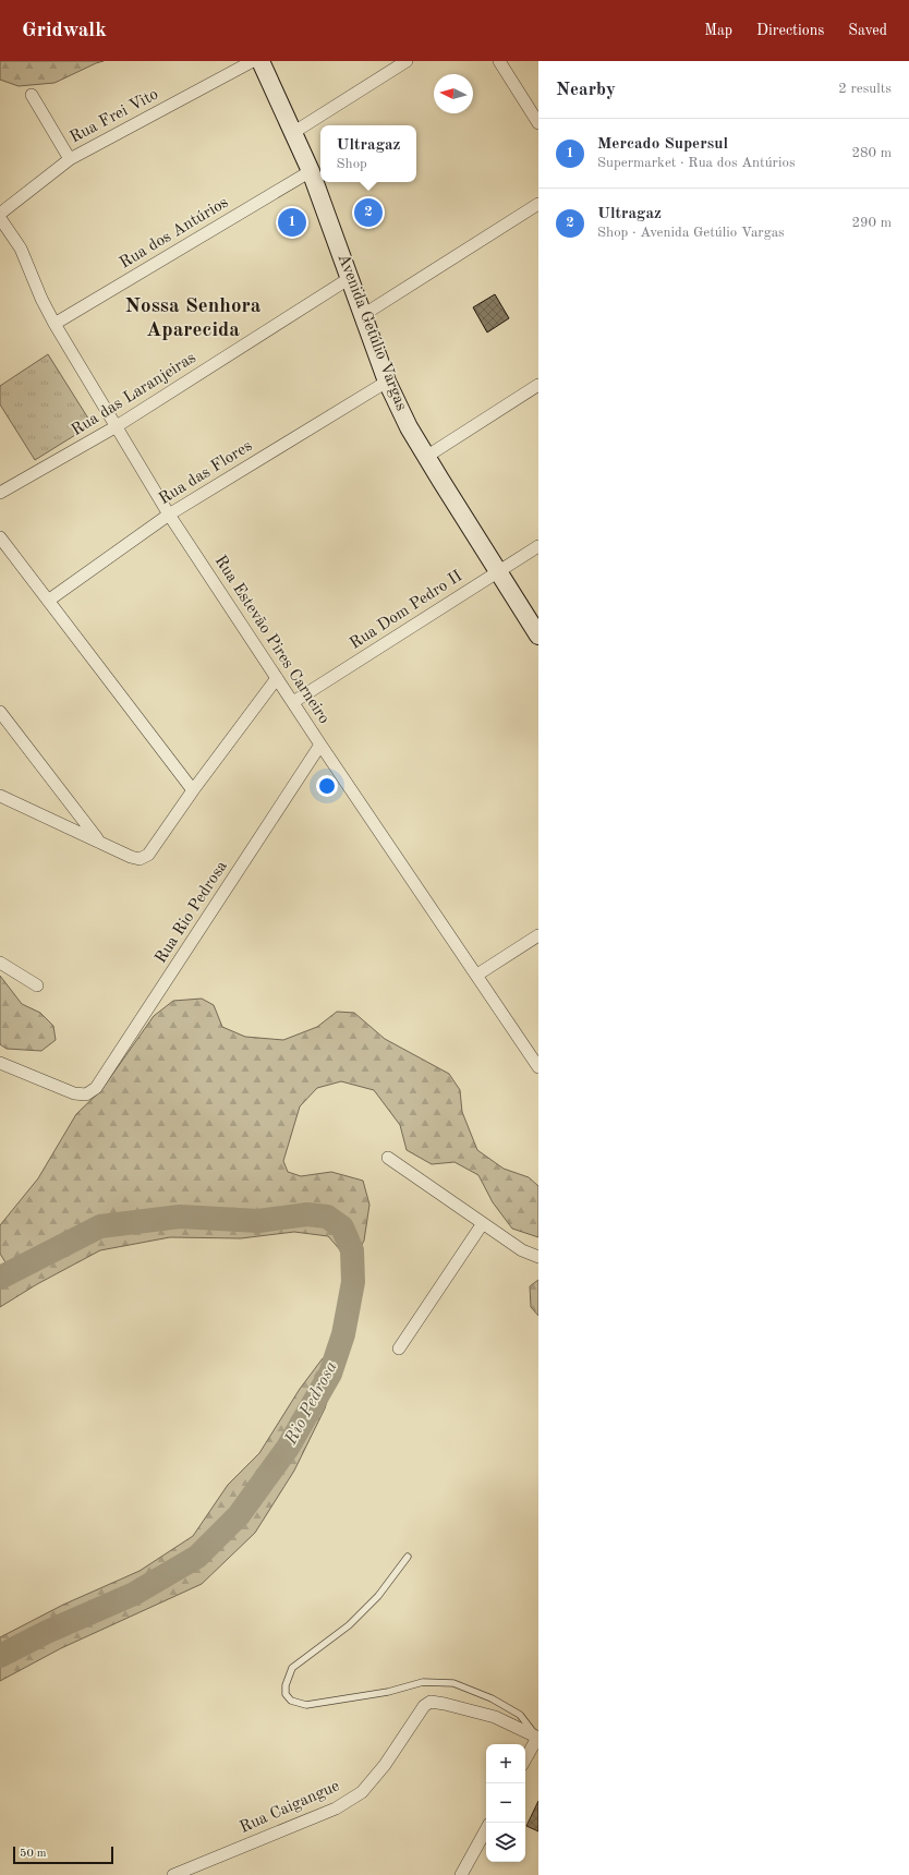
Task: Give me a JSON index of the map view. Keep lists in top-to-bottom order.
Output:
{
  "streets": {
    "street": [
      "Rua Frei Vito",
      "Rua dos Antúrios",
      "Avenida Getúlio Vargas",
      "Rua das Laranjeiras",
      "Rua das Flores",
      "Rua Dom Pedro II",
      "Rua Estevão Pires Carneiro",
      "Rua Rio Pedrosa",
      "Rua Caigangue"
    ]
  },
  "crossings": [
    ["Rua dos Antúrios", "Avenida Getúlio Vargas"],
    ["Rua dos Antúrios", "Rua Estevão Pires Carneiro"],
    ["Avenida Getúlio Vargas", "Rua das Laranjeiras"],
    ["Avenida Getúlio Vargas", "Rua das Flores"],
    ["Avenida Getúlio Vargas", "Rua Dom Pedro II"],
    ["Rua das Laranjeiras", "Rua Estevão Pires Carneiro"],
    ["Rua das Flores", "Rua Estevão Pires Carneiro"],
    ["Rua Dom Pedro II", "Rua Estevão Pires Carneiro"],
    ["Rua Estevão Pires Carneiro", "Rua Rio Pedrosa"]
  ],
  "districts": ["Nossa Senhora Aparecida"],
  "water": ["Rio Pedrosa"],
  "scale_bar": "50 m",
  "north": "left",
  "page": {
    "header": "Gridwalk",
    "nav": ["Map", "Directions", "Saved"],
    "heading": ["Nearby", "2 results"],
    "list": [
      {
        "mark": "1",
        "name": "Mercado Supersul",
        "note": "Supermarket · Rua dos Antúrios",
        "value": "280 m"
      },
      {
        "mark": "2",
        "name": "Ultragaz",
        "note": "Shop · Avenida Getúlio Vargas",
        "value": "290 m"
      }
    ],
    "popup": ["Ultragaz", "Shop"],
    "pins": ["2", "1"],
    "map_buttons": ["+", "−"],
    "scale": "50 m"
  }
}
